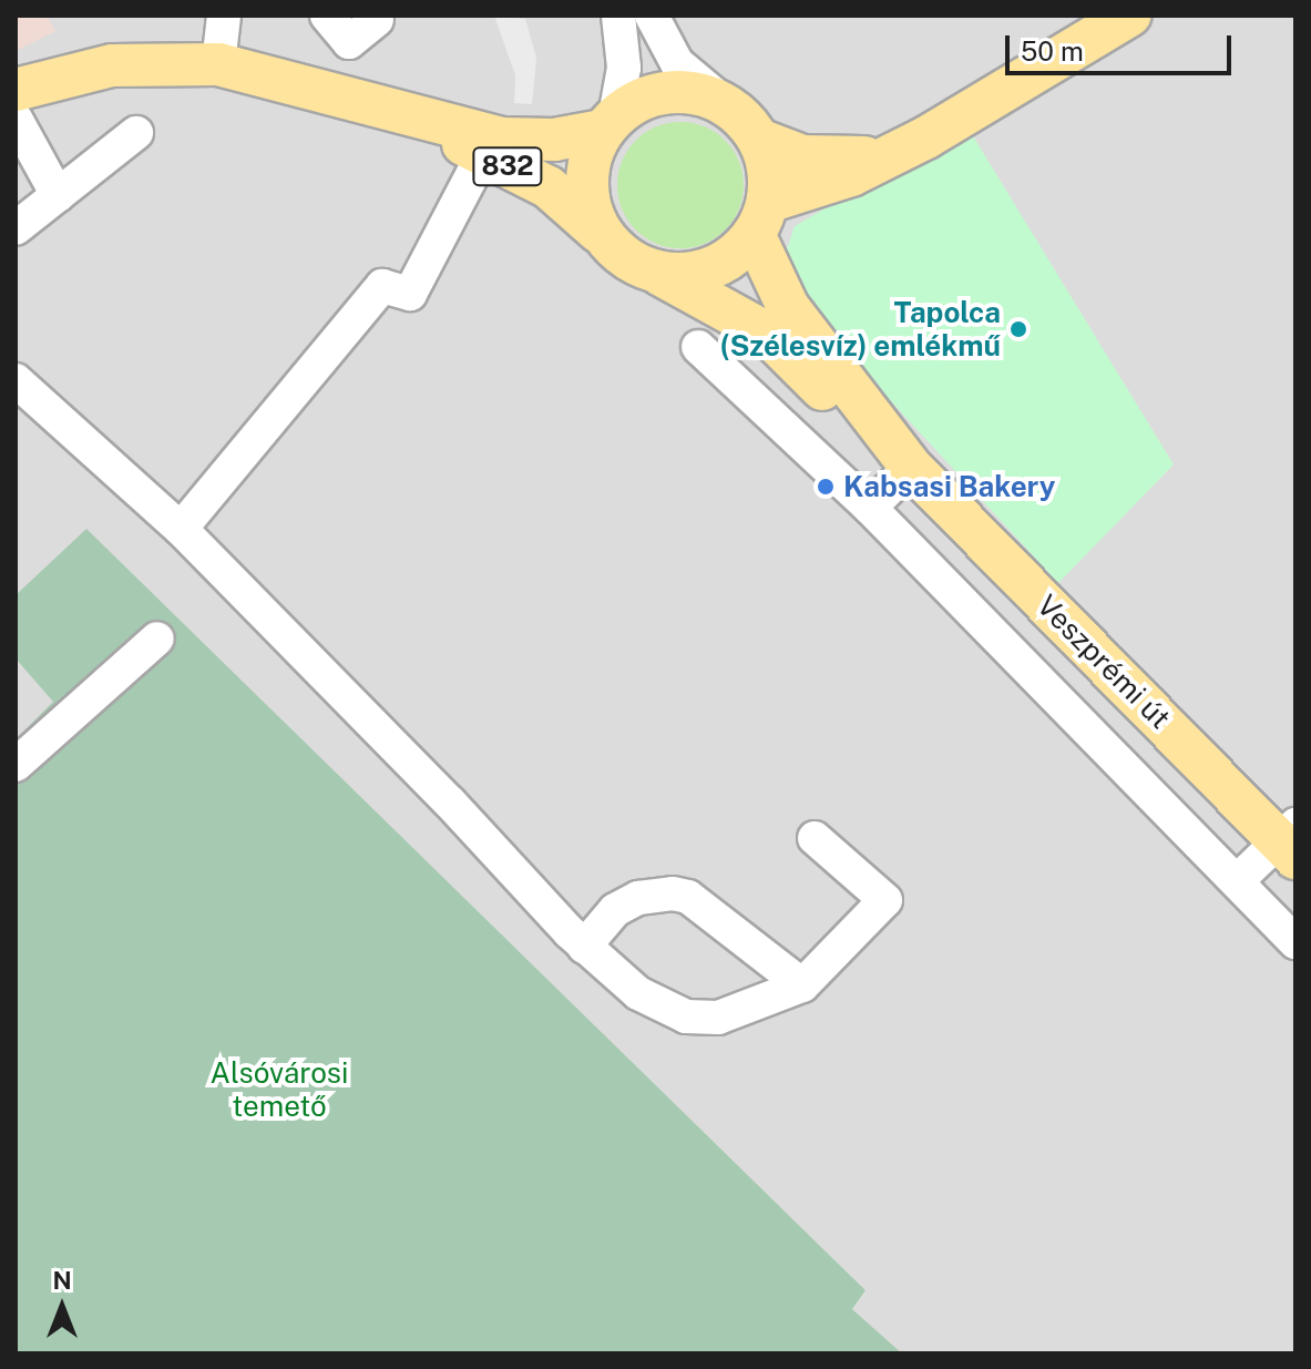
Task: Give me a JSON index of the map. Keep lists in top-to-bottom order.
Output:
{
  "streets": {
    "main road": ["832", "Veszprémi út"]
  },
  "crossings": [
    ["832", "Veszprémi út"]
  ],
  "parks": ["Alsóvárosi temető"],
  "places": ["Tapolca (Szélesvíz) emlékmű", "Kabsasi Bakery"],
  "scale_bar": "50 m",
  "north": "top"
}
